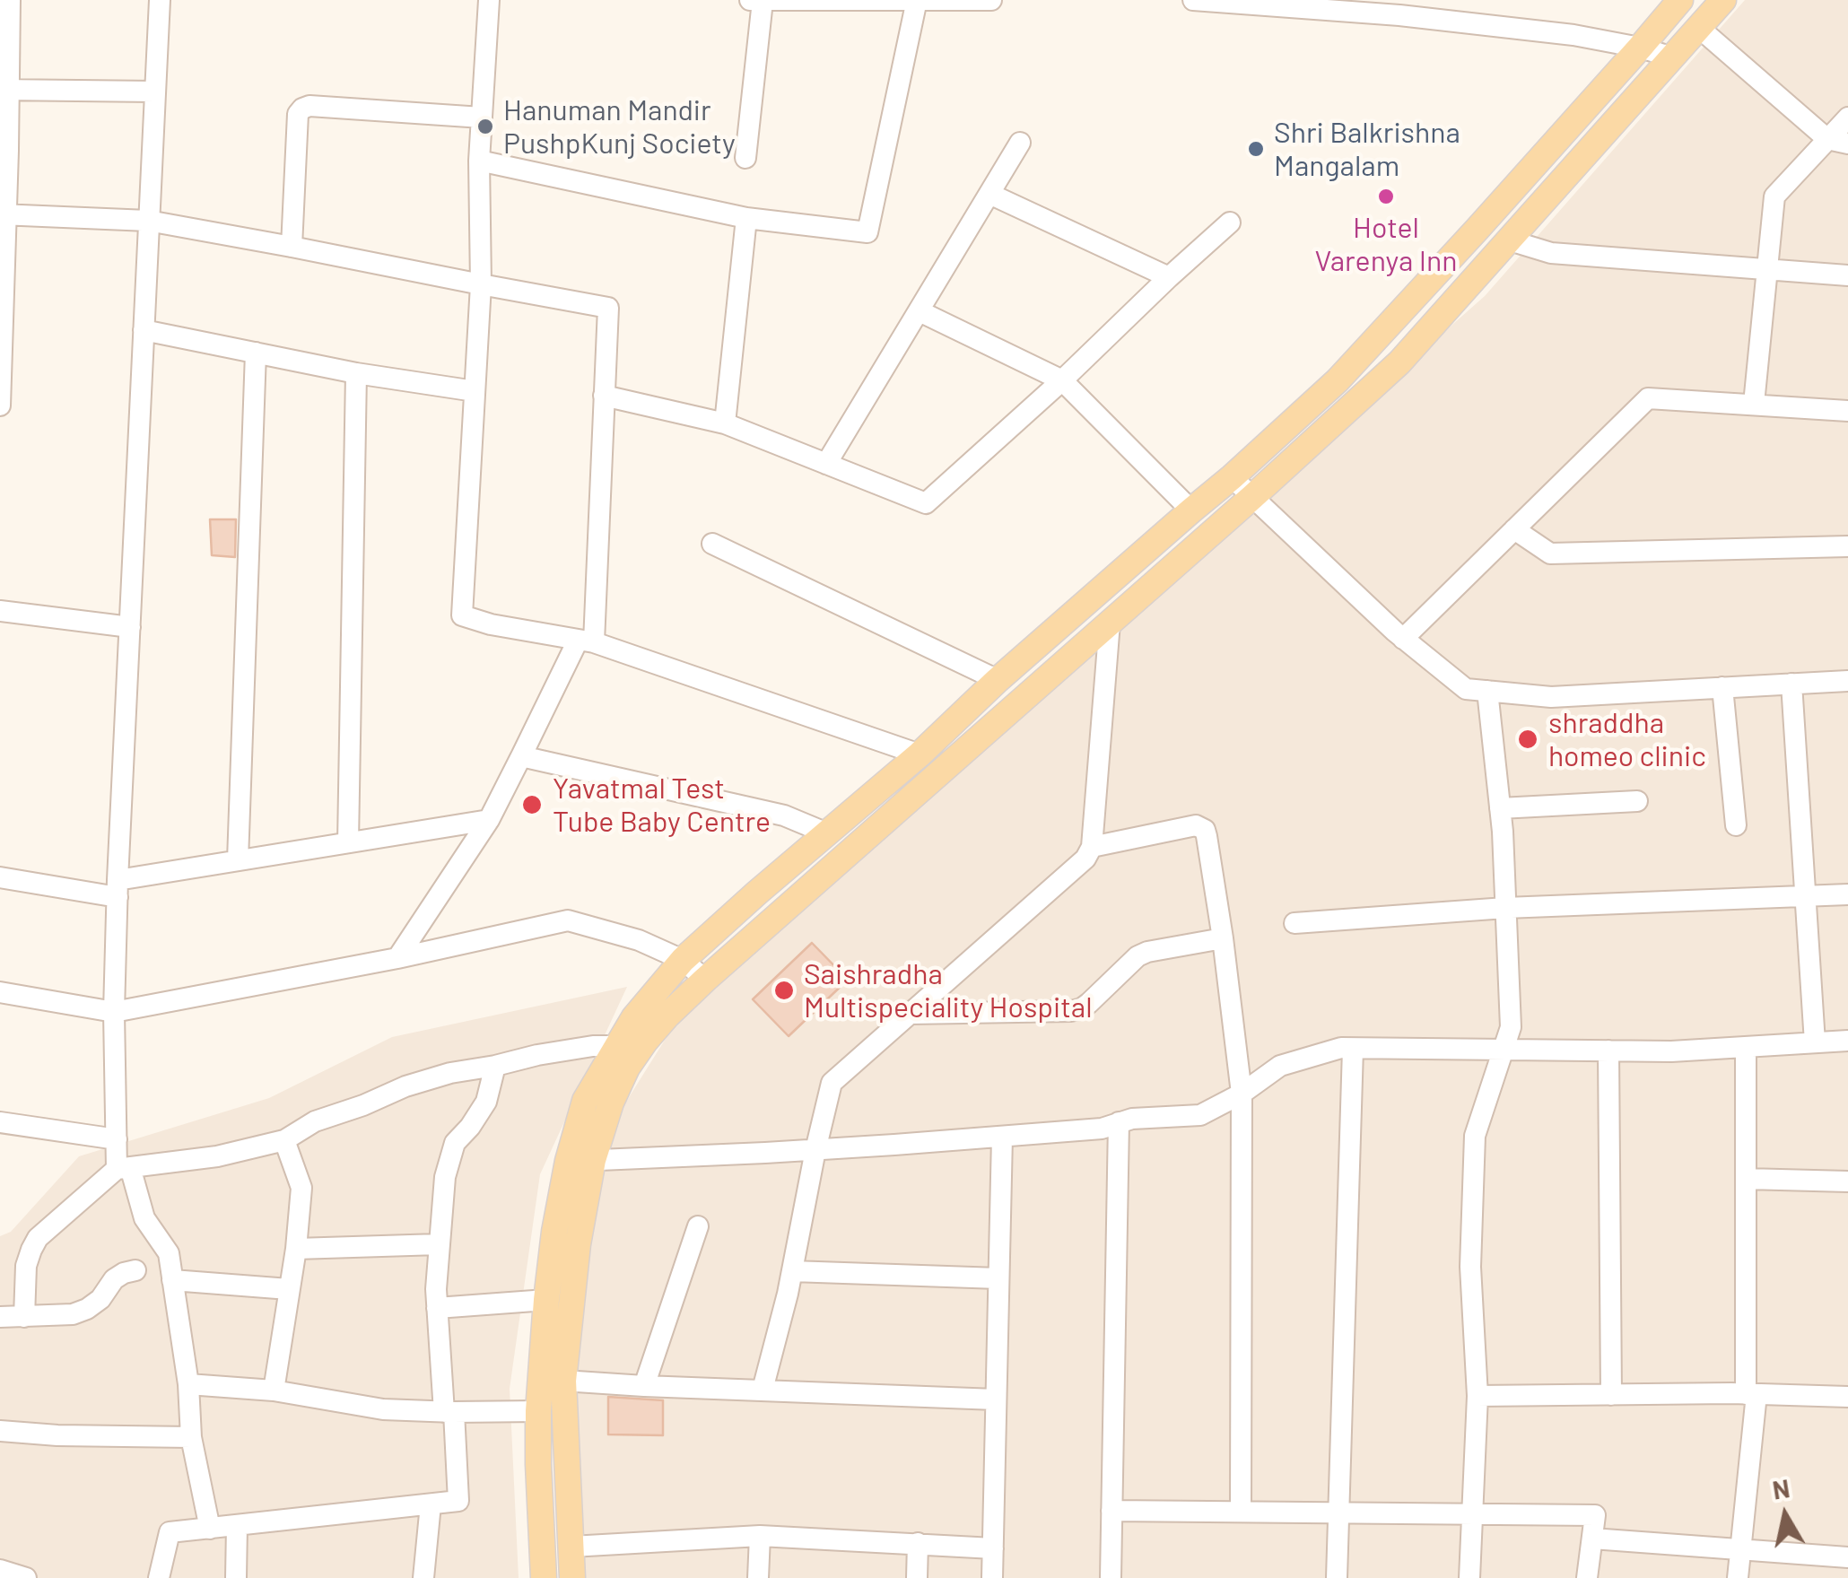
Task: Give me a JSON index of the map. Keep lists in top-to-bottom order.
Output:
{
  "places": [
    "Hanuman Mandir PushpKunj Society",
    "Shri Balkrishna Mangalam",
    "Hotel Varenya Inn",
    "shraddha homeo clinic",
    "Yavatmal Test Tube Baby Centre",
    "Saishradha Multispeciality Hospital"
  ],
  "north": "top"
}
